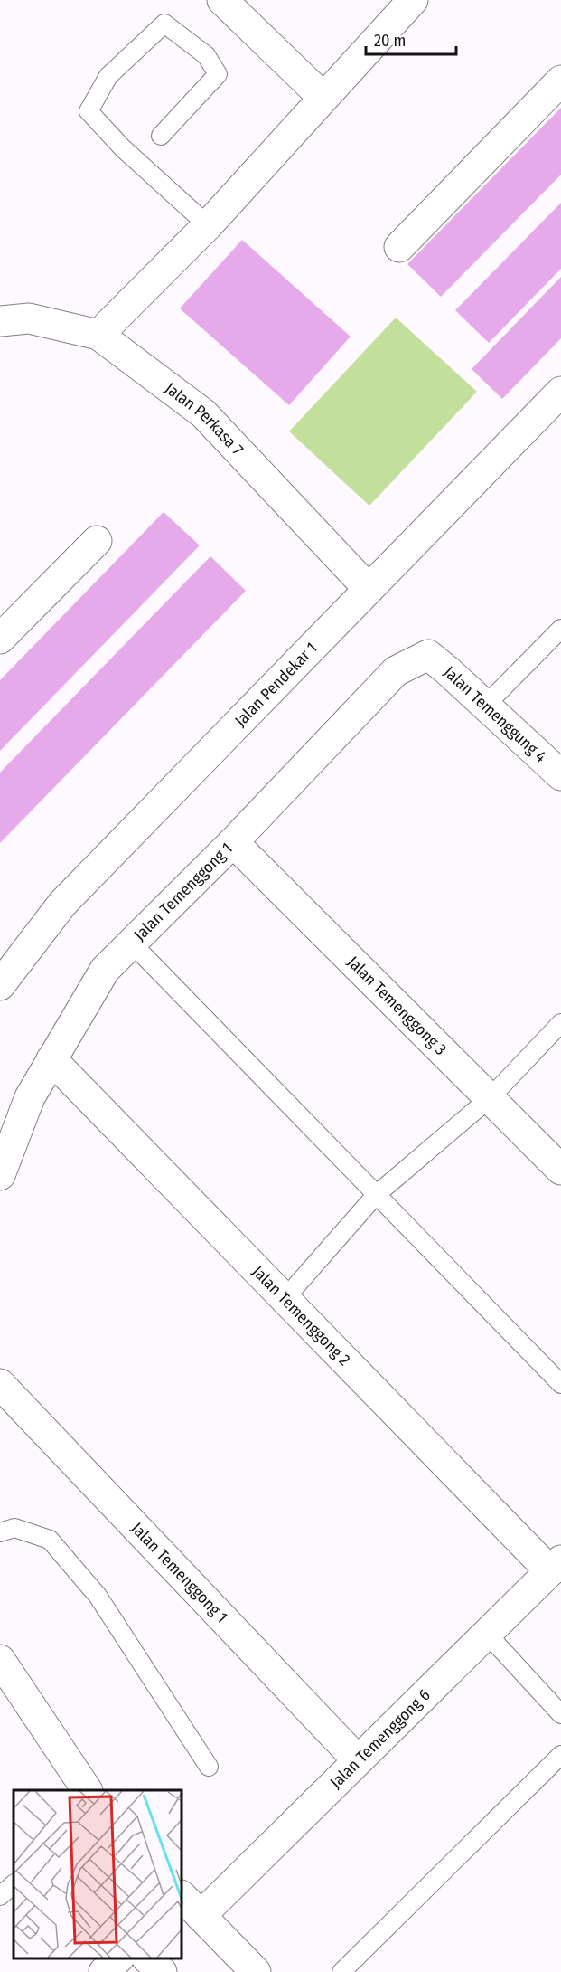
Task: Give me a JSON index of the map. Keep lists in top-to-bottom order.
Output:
{
  "streets": {
    "street": [
      "Jalan Perkasa 7",
      "Jalan Pendekar 1",
      "Jalan Temenggung 4",
      "Jalan Temenggong 1",
      "Jalan Temenggong 3",
      "Jalan Temenggong 2",
      "Jalan Temenggong 6"
    ]
  },
  "crossings": [
    ["Jalan Perkasa 7", "Jalan Pendekar 1"],
    ["Jalan Temenggung 4", "Jalan Temenggong 1"],
    ["Jalan Temenggong 1", "Jalan Temenggong 3"],
    ["Jalan Temenggong 1", "Jalan Temenggong 2"],
    ["Jalan Temenggong 1", "Jalan Temenggong 6"],
    ["Jalan Temenggong 2", "Jalan Temenggong 6"]
  ],
  "scale_bar": "20 m"
}
